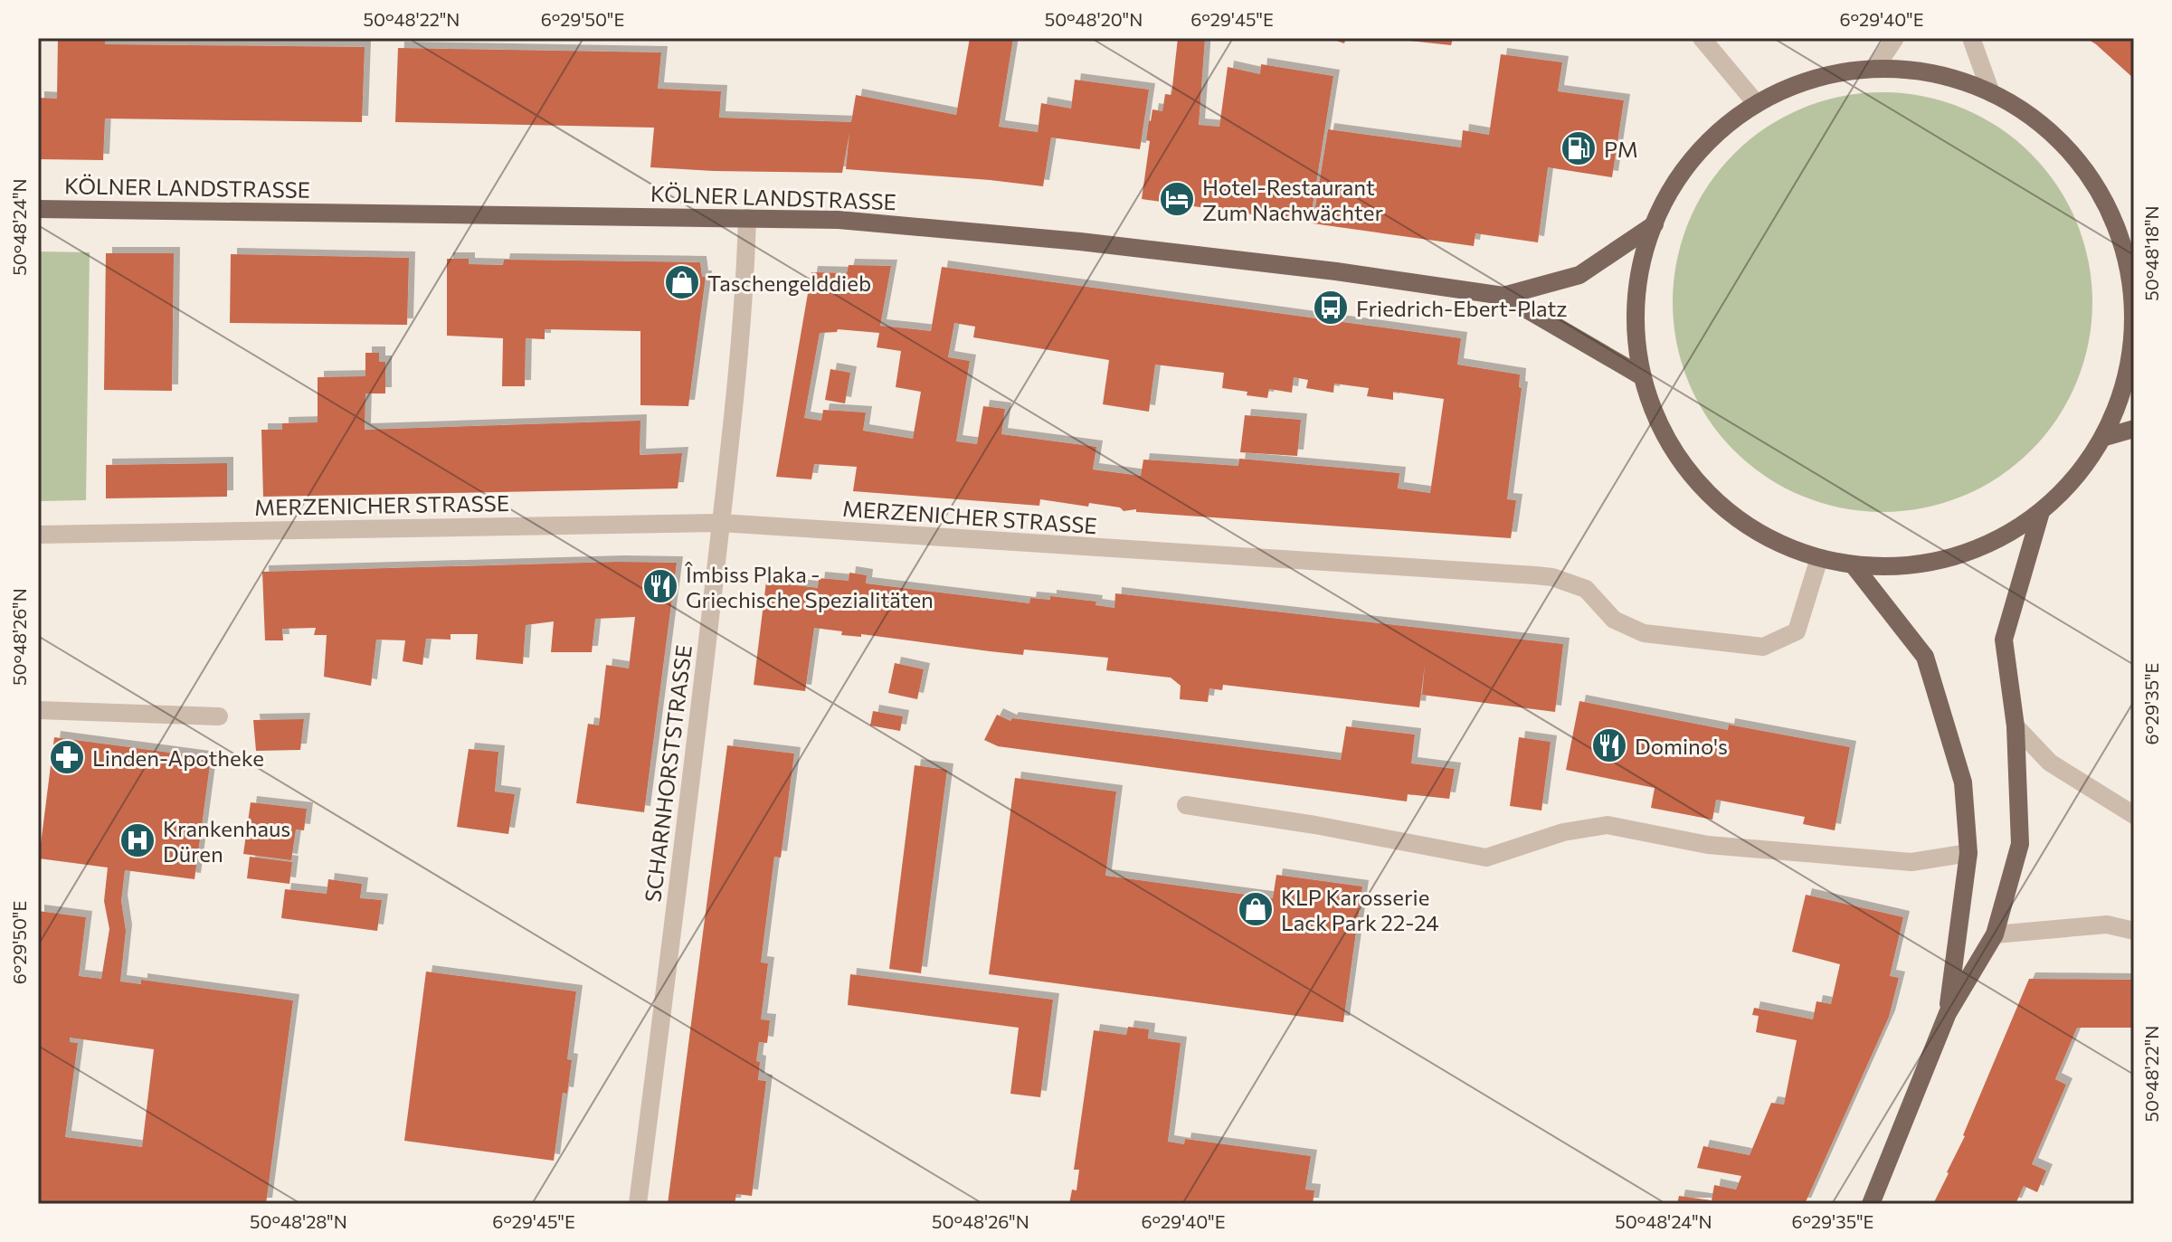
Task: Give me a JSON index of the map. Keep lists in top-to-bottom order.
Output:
{
  "streets": {
    "main road": ["KÖLNER LANDSTRASSE"],
    "street": ["MERZENICHER STRASSE", "SCHARNHORSTSTRASSE"]
  },
  "crossings": [
    ["KÖLNER LANDSTRASSE", "SCHARNHORSTSTRASSE"],
    ["MERZENICHER STRASSE", "SCHARNHORSTSTRASSE"]
  ],
  "places": {
    "fuel station": ["PM"],
    "hotel": ["Hotel-Restaurant Zum Nachwächter"],
    "shop": ["Taschengelddieb", "KLP Karosserie Lack Park 22-24"],
    "bus stop": ["Friedrich-Ebert-Platz"],
    "restaurant": ["Îmbiss Plaka - Griechische Spezialitäten", "Domino's"],
    "pharmacy": ["Linden-Apotheke"],
    "hospital": ["Krankenhaus Düren"]
  },
  "coordinates": [
    "50°48'22\"N",
    "6°29'50\"E",
    "50°48'20\"N",
    "6°29'45\"E",
    "6°29'40\"E",
    "50°48'24\"N",
    "50°48'18\"N",
    "50°48'26\"N",
    "6°29'35\"E",
    "50°48'28\"N"
  ]
}
